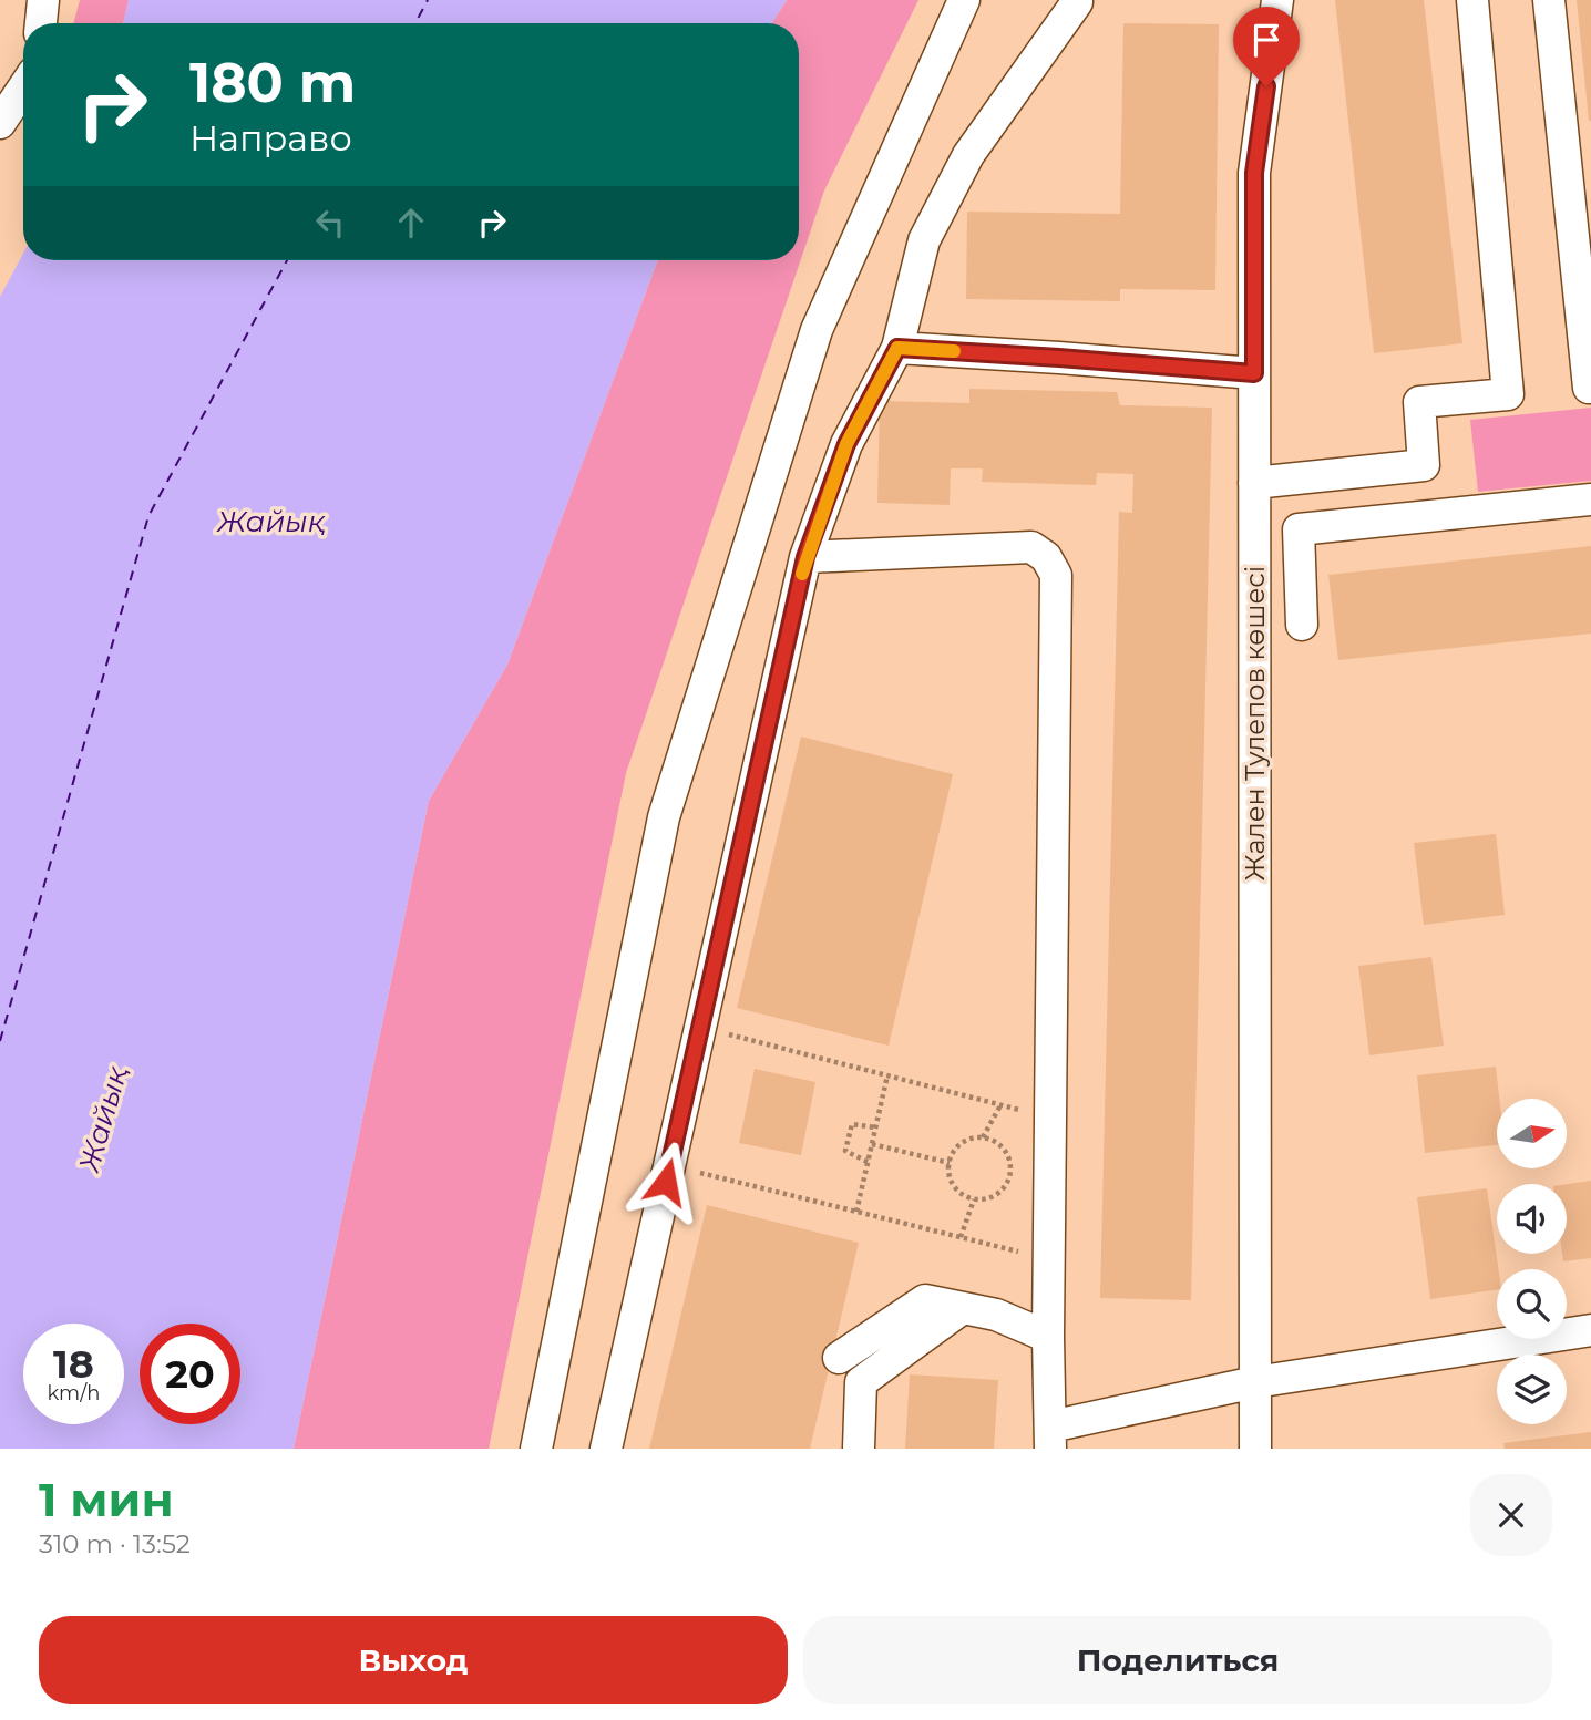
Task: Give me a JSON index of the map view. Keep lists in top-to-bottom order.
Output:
{
  "streets": {
    "street": ["Жален Тулепов көшесі"]
  },
  "water": ["Жайық"],
  "north": "right",
  "page": {
    "turn": ["180 m", "Направо"],
    "speed": "18 km/h",
    "limit": "20",
    "heading": ["1 мин", "310 m · 13:52"],
    "buttons": ["Выход", "Поделиться"]
  }
}
